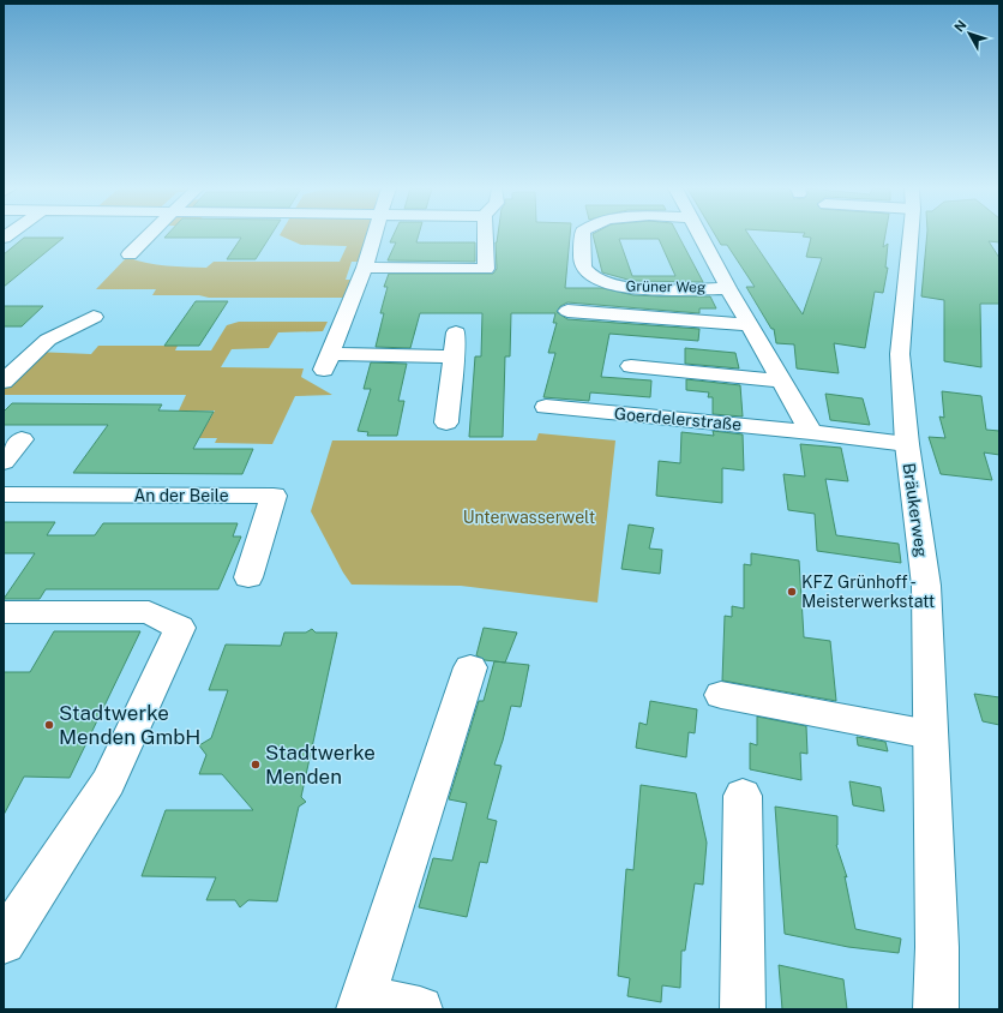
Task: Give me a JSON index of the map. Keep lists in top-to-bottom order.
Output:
{
  "streets": {
    "street": [
      "Grüner Weg",
      "Goerdelerstraße",
      "An der Beile",
      "Bräukerweg"
    ]
  },
  "crossings": [
    ["Grüner Weg", "Goerdelerstraße"]
  ],
  "parks": ["Unterwasserwelt"],
  "places": ["KFZ Grünhoff - Meisterwerkstatt", "Stadtwerke Menden GmbH", "Stadtwerke Menden"],
  "north": "top left"
}
